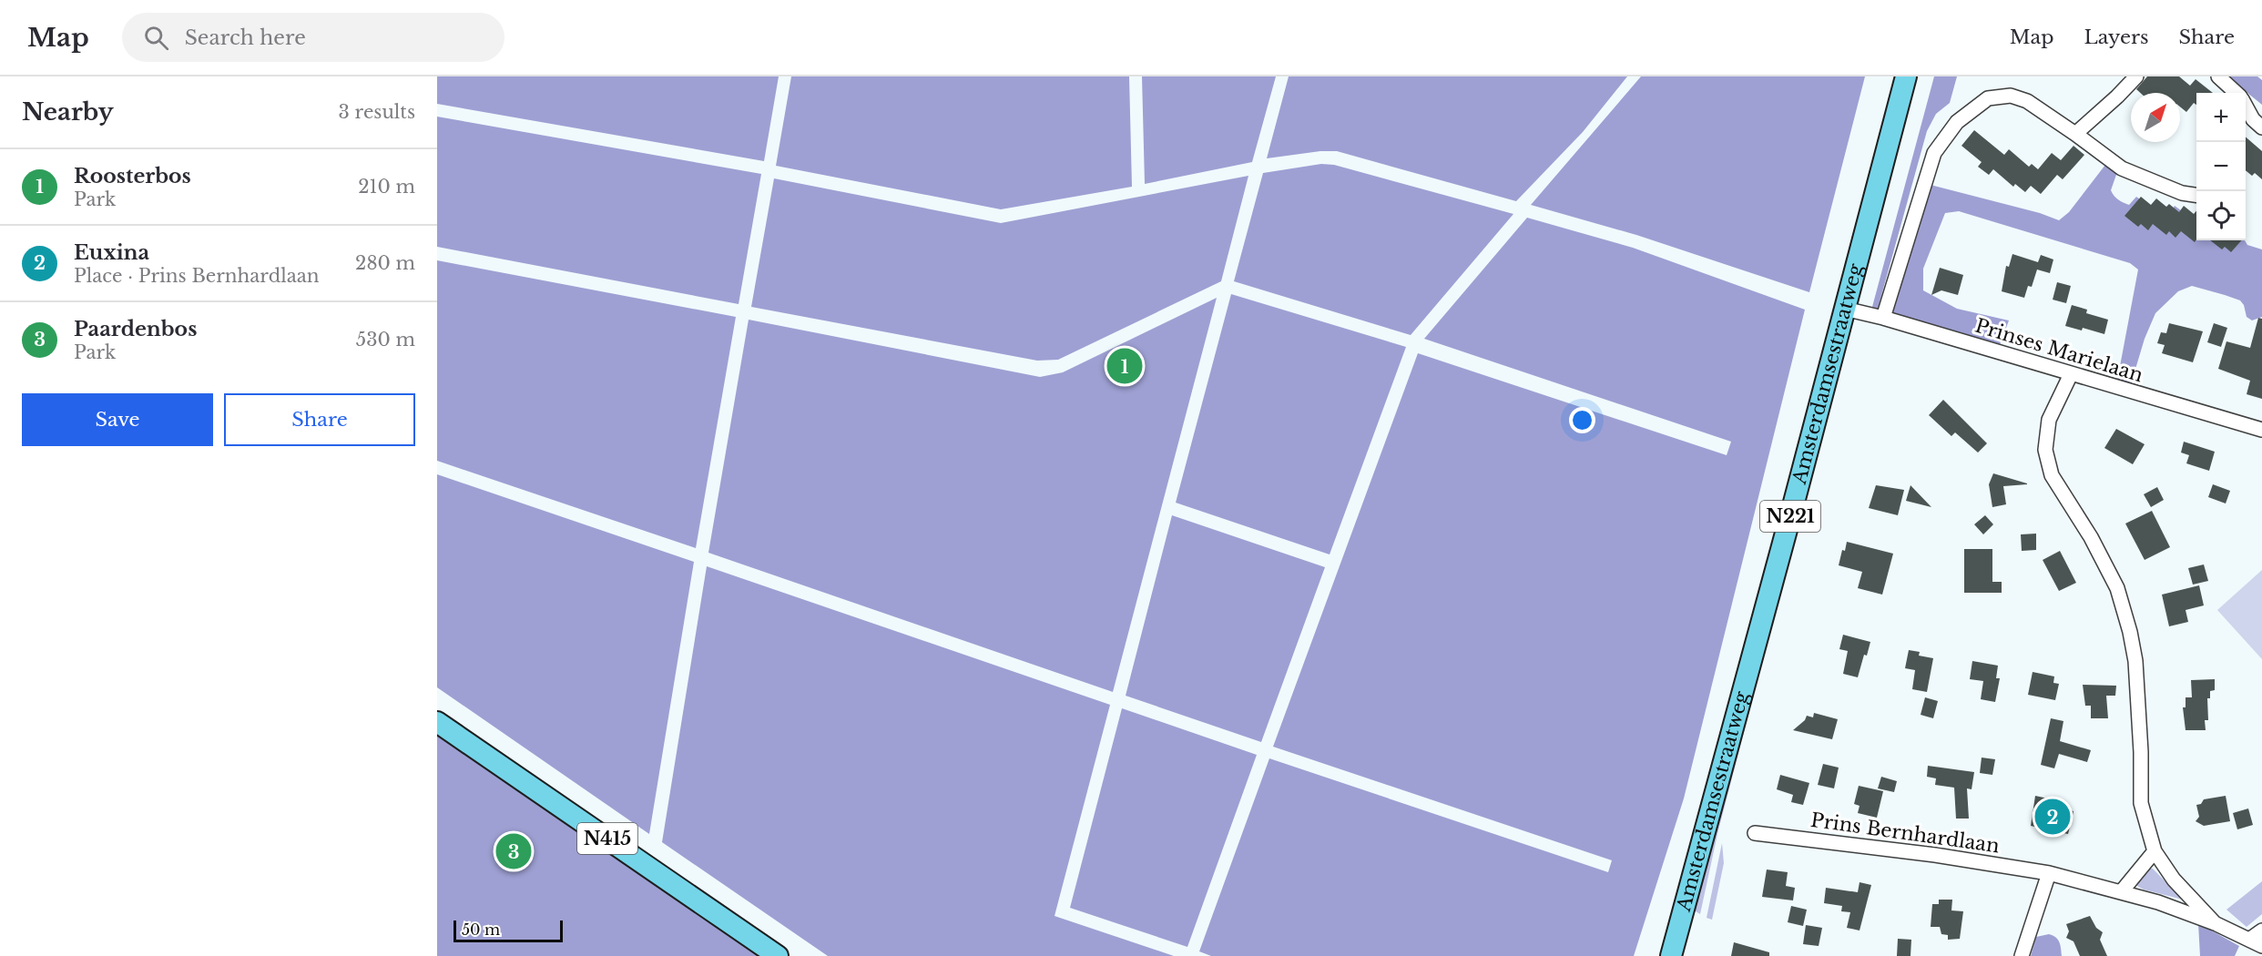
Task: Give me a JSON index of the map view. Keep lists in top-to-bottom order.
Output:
{
  "streets": {
    "main road": ["Amsterdamsestraatweg", "N221", "N415"],
    "street": ["Prinses Marielaan", "Prins Bernhardlaan"]
  },
  "crossings": [
    ["Prinses Marielaan", "Amsterdamsestraatweg"]
  ],
  "scale_bar": "50 m",
  "north": "top right",
  "page": {
    "header": "Map",
    "search": "Search here",
    "nav": ["Map", "Layers", "Share"],
    "heading": ["Nearby", "3 results"],
    "map_buttons": ["+", "−"],
    "list": [
      {
        "mark": "1",
        "name": "Roosterbos",
        "note": "Park",
        "value": "210 m"
      },
      {
        "mark": "2",
        "name": "Euxina",
        "note": "Place · Prins Bernhardlaan",
        "value": "280 m"
      },
      {
        "mark": "3",
        "name": "Paardenbos",
        "note": "Park",
        "value": "530 m"
      }
    ],
    "pins": ["1", "2", "3"],
    "buttons": ["Save", "Share"],
    "scale": "50 m"
  }
}
